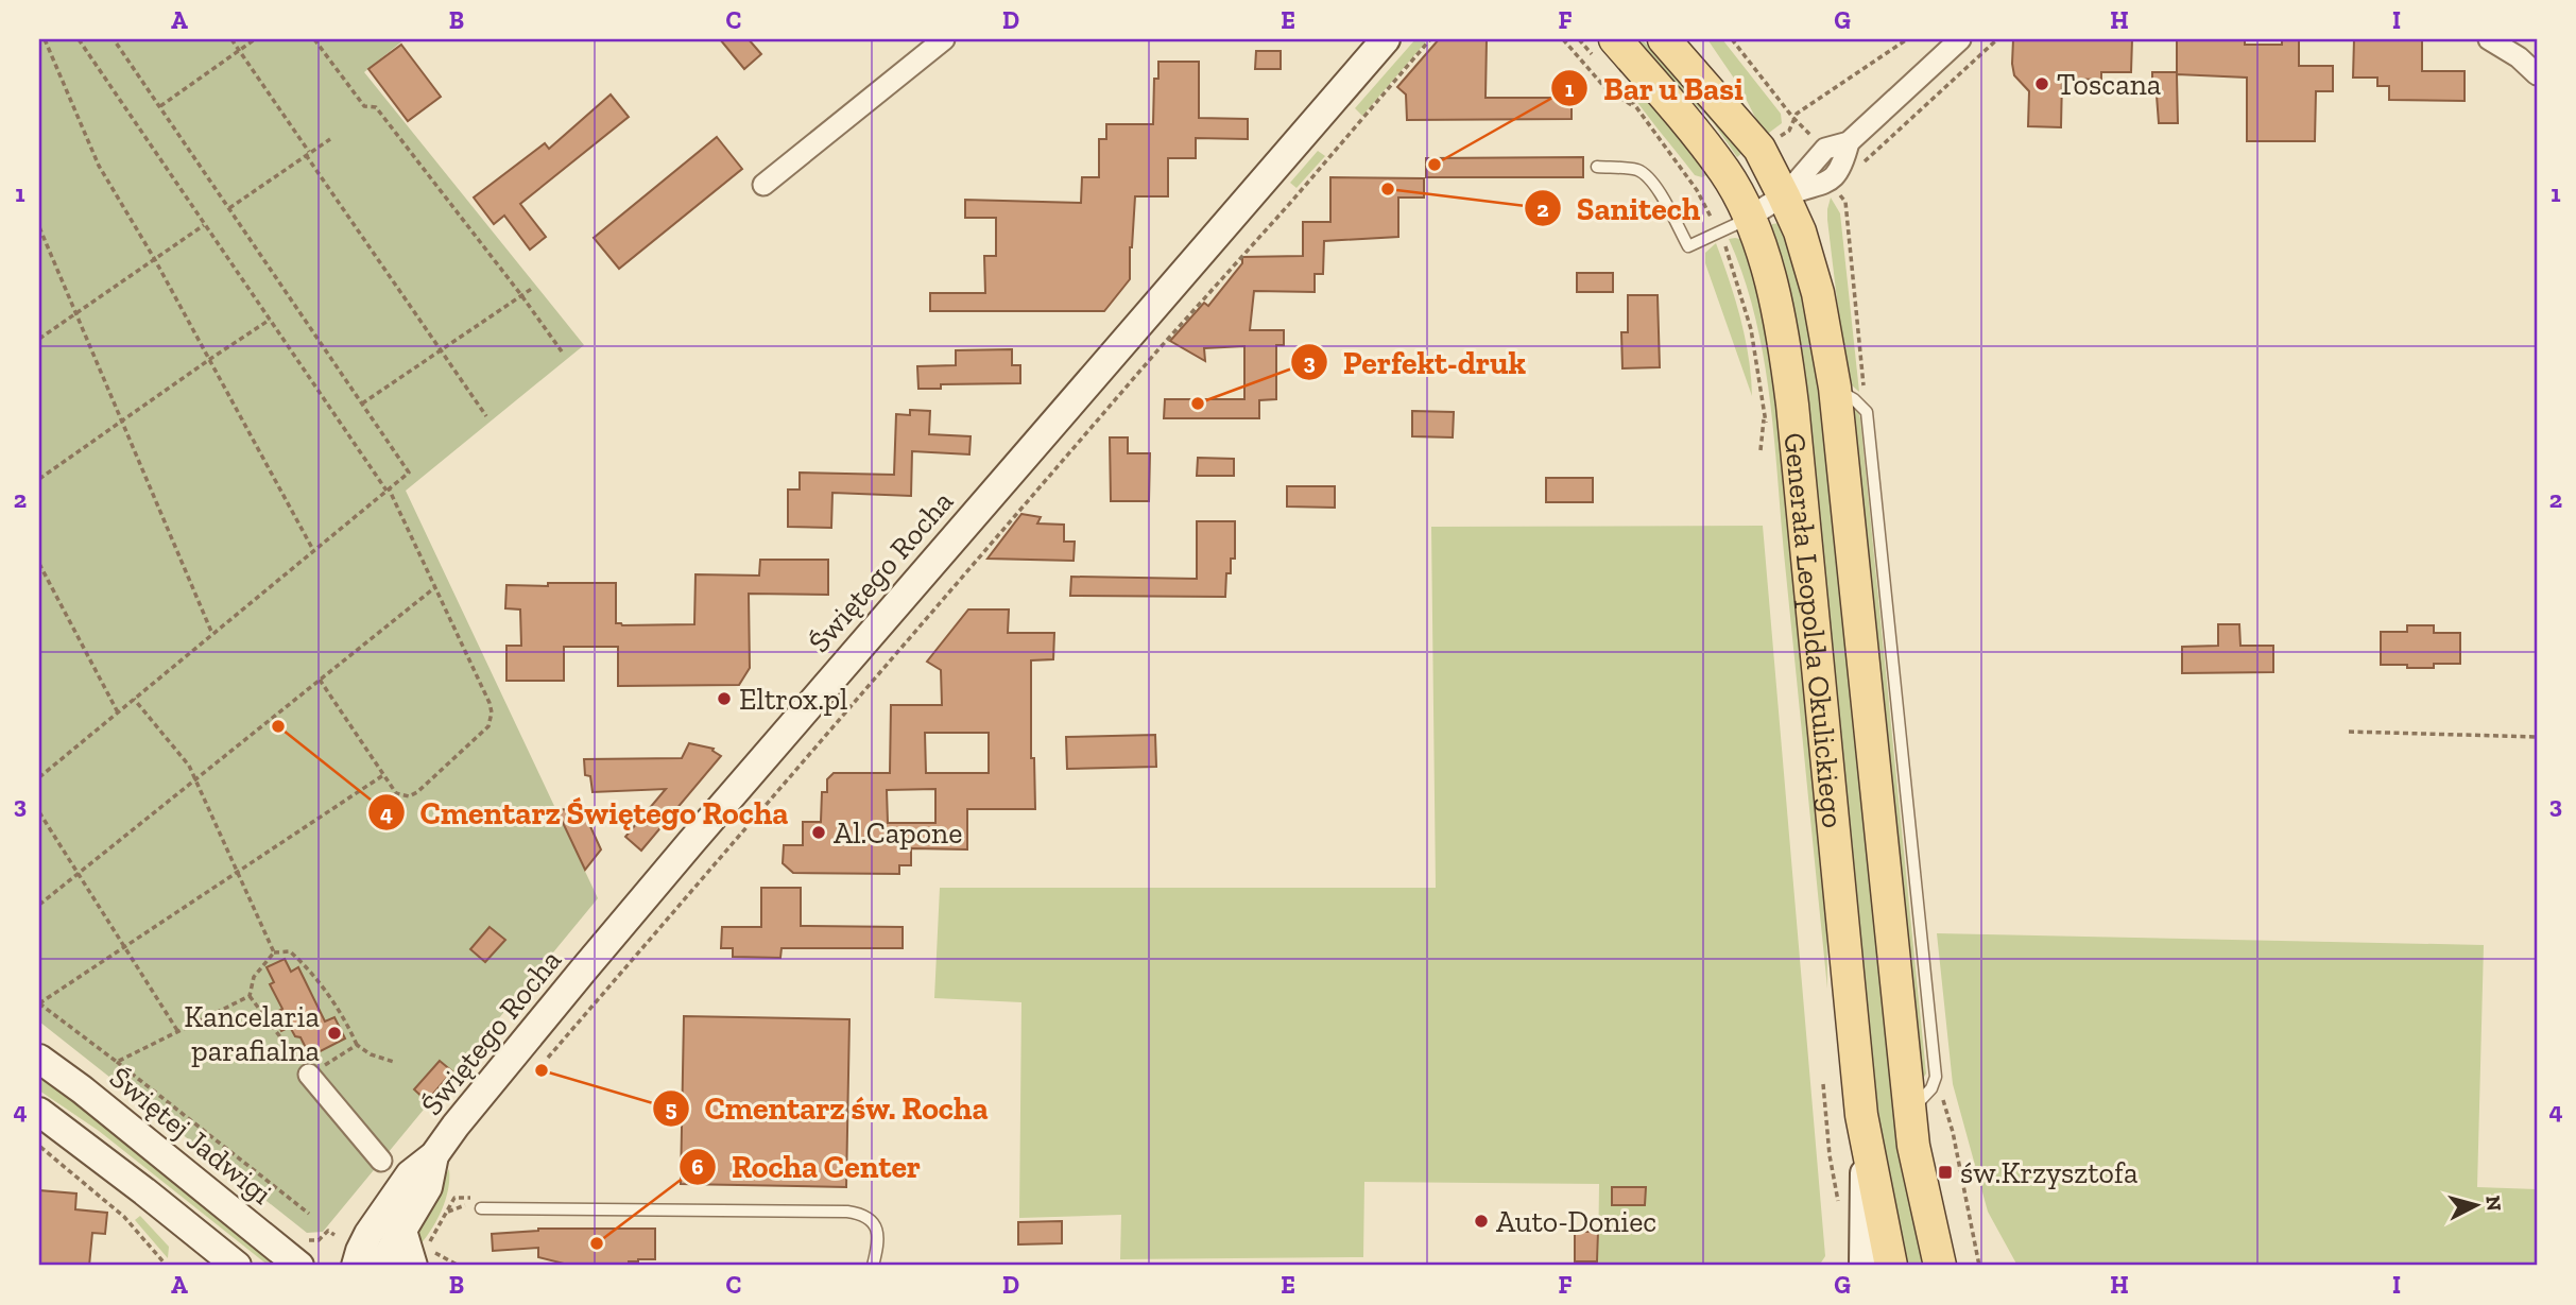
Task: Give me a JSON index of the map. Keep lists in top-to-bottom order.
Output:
{
  "streets": {
    "main road": ["Generała Leopolda Okulickiego"],
    "street": ["Świętego Rocha", "Świętej Jadwigi"]
  },
  "places": {
    "other": [
      "Toscana",
      "Bar u Basi",
      "Sanitech",
      "Perfekt-druk",
      "Eltrox.pl",
      "Cmentarz Świętego Rocha",
      "Al.Capone",
      "Kancelaria parafialna",
      "Cmentarz św. Rocha",
      "Auto-Doniec",
      "Rocha Center"
    ],
    "transit": ["św.Krzysztofa"]
  },
  "north": "right",
  "grid": {
    "columns": [
      "A",
      "B",
      "C",
      "D",
      "E",
      "F",
      "G",
      "H",
      "I"
    ],
    "rows": [
      "1",
      "2",
      "3",
      "4"
    ]
  }
}
